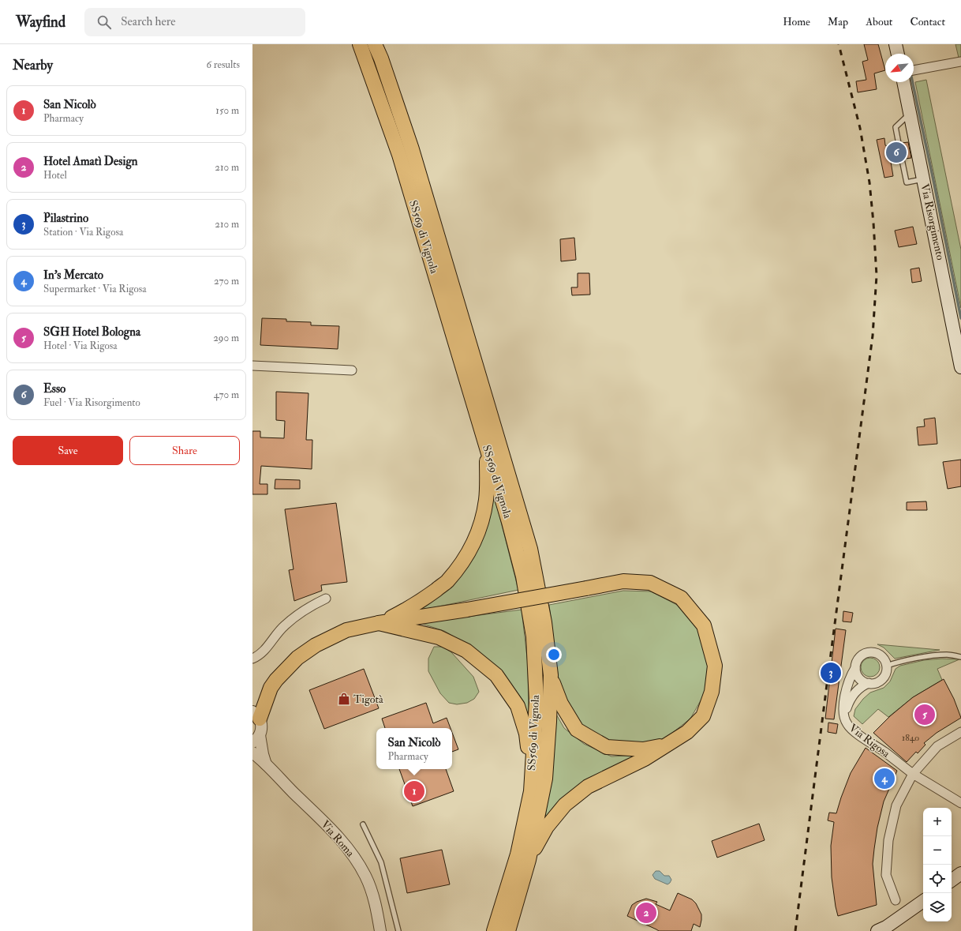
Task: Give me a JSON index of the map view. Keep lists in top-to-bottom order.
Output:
{
  "streets": {
    "highway": ["SS569 di Vignola"],
    "main road": ["Via Risorgimento"],
    "street": ["Via Rigosa", "Via Roma"]
  },
  "places": {
    "shop": ["Tigotà"]
  },
  "house_numbers": ["184o"],
  "north": "bottom left",
  "page": {
    "header": "Wayfind",
    "search": "Search here",
    "nav": [
      "Home",
      "Map",
      "About",
      "Contact"
    ],
    "heading": ["Nearby", "6 results"],
    "list": [
      {
        "mark": "1",
        "name": "San Nicolò",
        "note": "Pharmacy",
        "value": "150 m"
      },
      {
        "mark": "2",
        "name": "Hotel Amatì Design",
        "note": "Hotel",
        "value": "210 m"
      },
      {
        "mark": "3",
        "name": "Pilastrino",
        "note": "Station · Via Rigosa",
        "value": "210 m"
      },
      {
        "mark": "4",
        "name": "In's Mercato",
        "note": "Supermarket · Via Rigosa",
        "value": "270 m"
      },
      {
        "mark": "5",
        "name": "SGH Hotel Bologna",
        "note": "Hotel · Via Rigosa",
        "value": "290 m"
      },
      {
        "mark": "6",
        "name": "Esso",
        "note": "Fuel · Via Risorgimento",
        "value": "470 m"
      }
    ],
    "pins": [
      "6",
      "3",
      "5",
      "4",
      "1",
      "2"
    ],
    "buttons": ["Save", "Share"],
    "popup": ["San Nicolò", "Pharmacy"],
    "map_buttons": ["+", "−"]
  }
}
